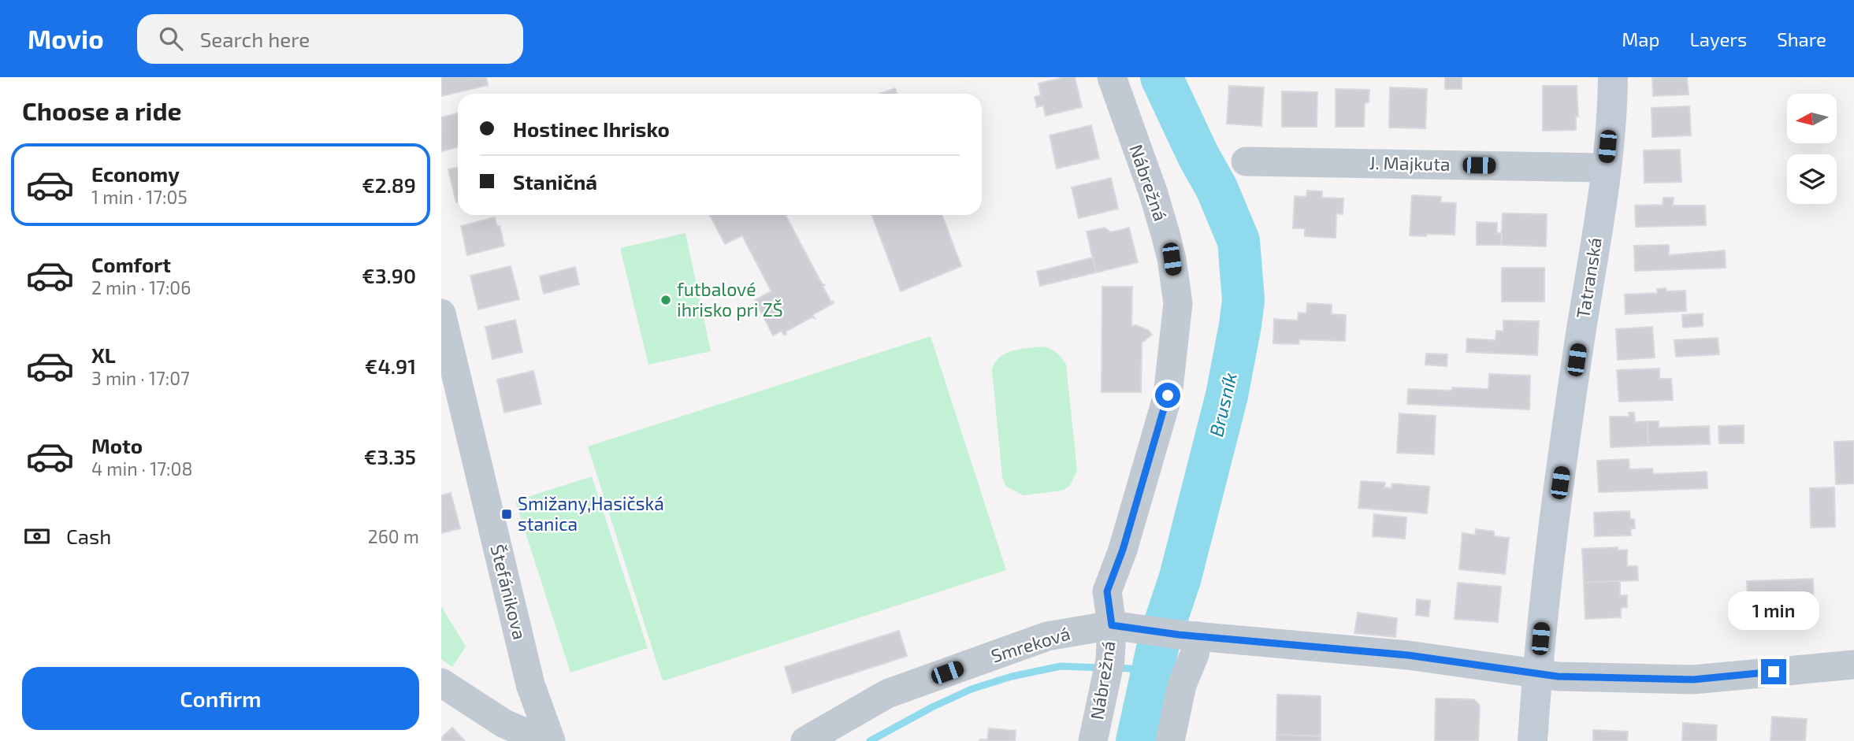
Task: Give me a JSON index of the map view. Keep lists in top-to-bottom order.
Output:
{
  "streets": {
    "main road": ["Tatranská"],
    "street": [
      "J. Majkuta",
      "Nábrežná",
      "Štefánikova",
      "Smreková"
    ]
  },
  "crossings": [
    ["J. Majkuta", "Tatranská"],
    ["Nábrežná", "Smreková"],
    ["Tatranská", "Smreková"]
  ],
  "water": ["Brusník"],
  "places": {
    "other": ["futbalové ihrisko pri ZŠ"],
    "transit": ["Smižany,Hasičská stanica"]
  },
  "north": "left",
  "page": {
    "header": "Movio",
    "search": "Search here",
    "nav": ["Map", "Layers", "Share"],
    "heading": "Choose a ride",
    "banner": ["Hostinec Ihrisko", "Staničná"],
    "list": [
      {
        "name": "Economy",
        "note": "1 min · 17:05",
        "value": "€2.89"
      },
      {
        "name": "Comfort",
        "note": "2 min · 17:06",
        "value": "€3.90"
      },
      {
        "name": "XL",
        "note": "3 min · 17:07",
        "value": "€4.91"
      },
      {
        "name": "Moto",
        "note": "4 min · 17:08",
        "value": "€3.35"
      }
    ],
    "pay": ["Cash", "260 m"],
    "bubble": "1 min",
    "buttons": "Confirm"
  }
}
